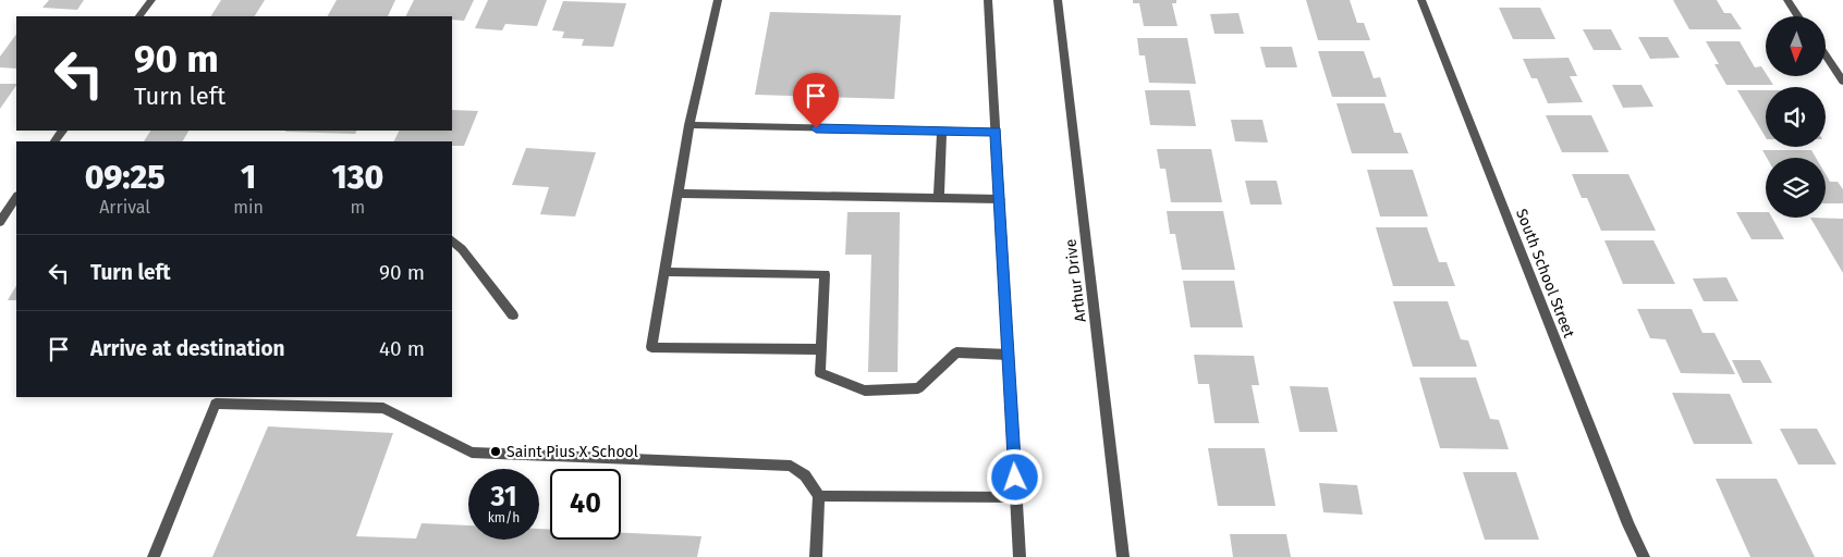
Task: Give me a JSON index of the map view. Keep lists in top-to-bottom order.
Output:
{
  "streets": {
    "street": ["South School Street", "Arthur Drive"]
  },
  "places": ["Saint Pius X School"],
  "north": "bottom",
  "page": {
    "turn": ["90 m", "Turn left"],
    "eta": [
      "09:25",
      "Arrival",
      "1",
      "min",
      "130",
      "m"
    ],
    "list": [
      {
        "name": "Turn left",
        "value": "90 m"
      },
      {
        "name": "Arrive at destination",
        "value": "40 m"
      }
    ],
    "speed": "31 km/h",
    "limit": "40"
  }
}
